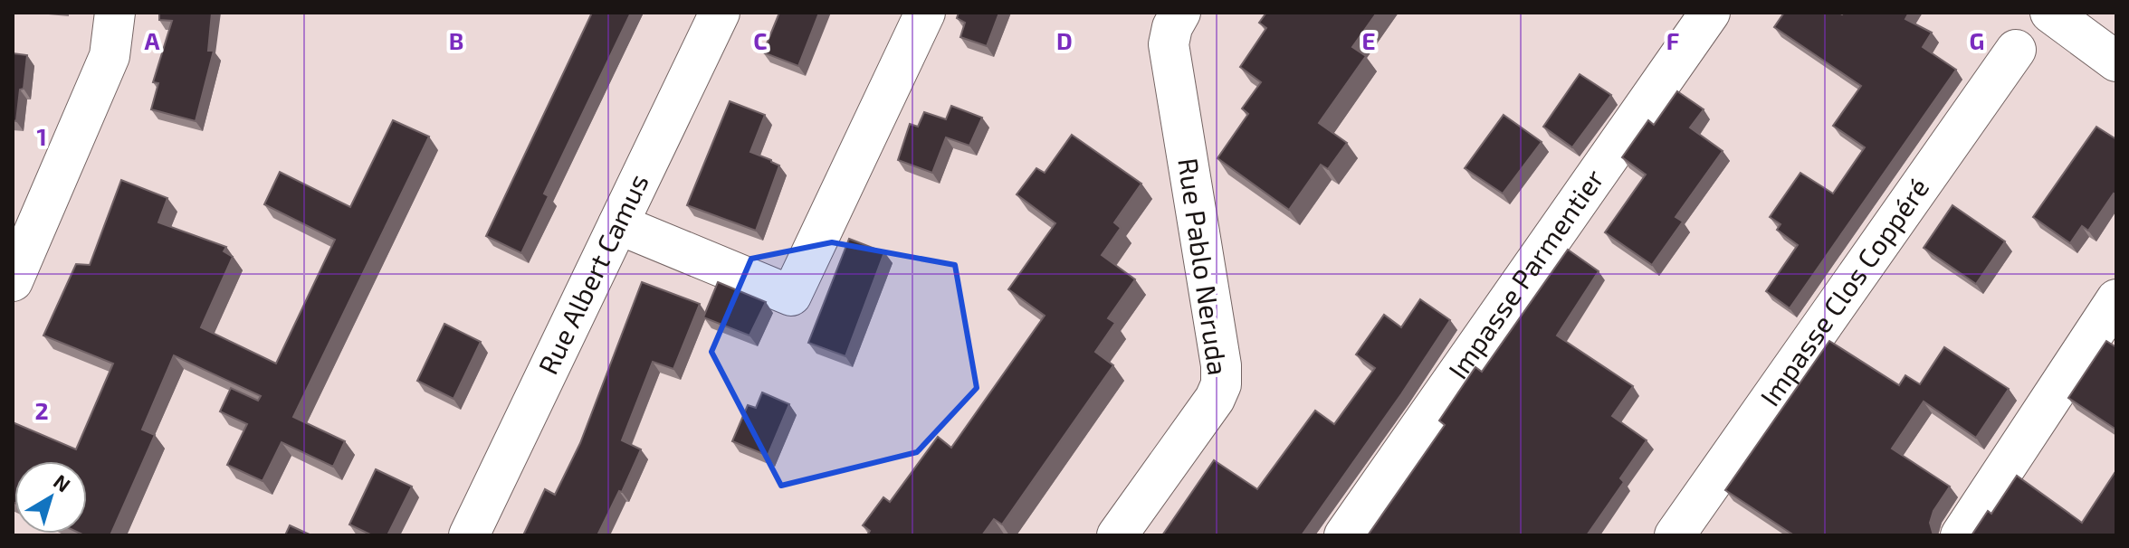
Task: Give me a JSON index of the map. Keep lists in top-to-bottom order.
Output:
{
  "streets": {
    "street": [
      "Rue Pablo Neruda",
      "Rue Albert Camus",
      "Impasse Parmentier",
      "Impasse Clos Coppéré"
    ]
  },
  "north": "top right",
  "grid": {
    "columns": [
      "A",
      "B",
      "C",
      "D",
      "E",
      "F",
      "G"
    ],
    "rows": ["1", "2"]
  }
}
